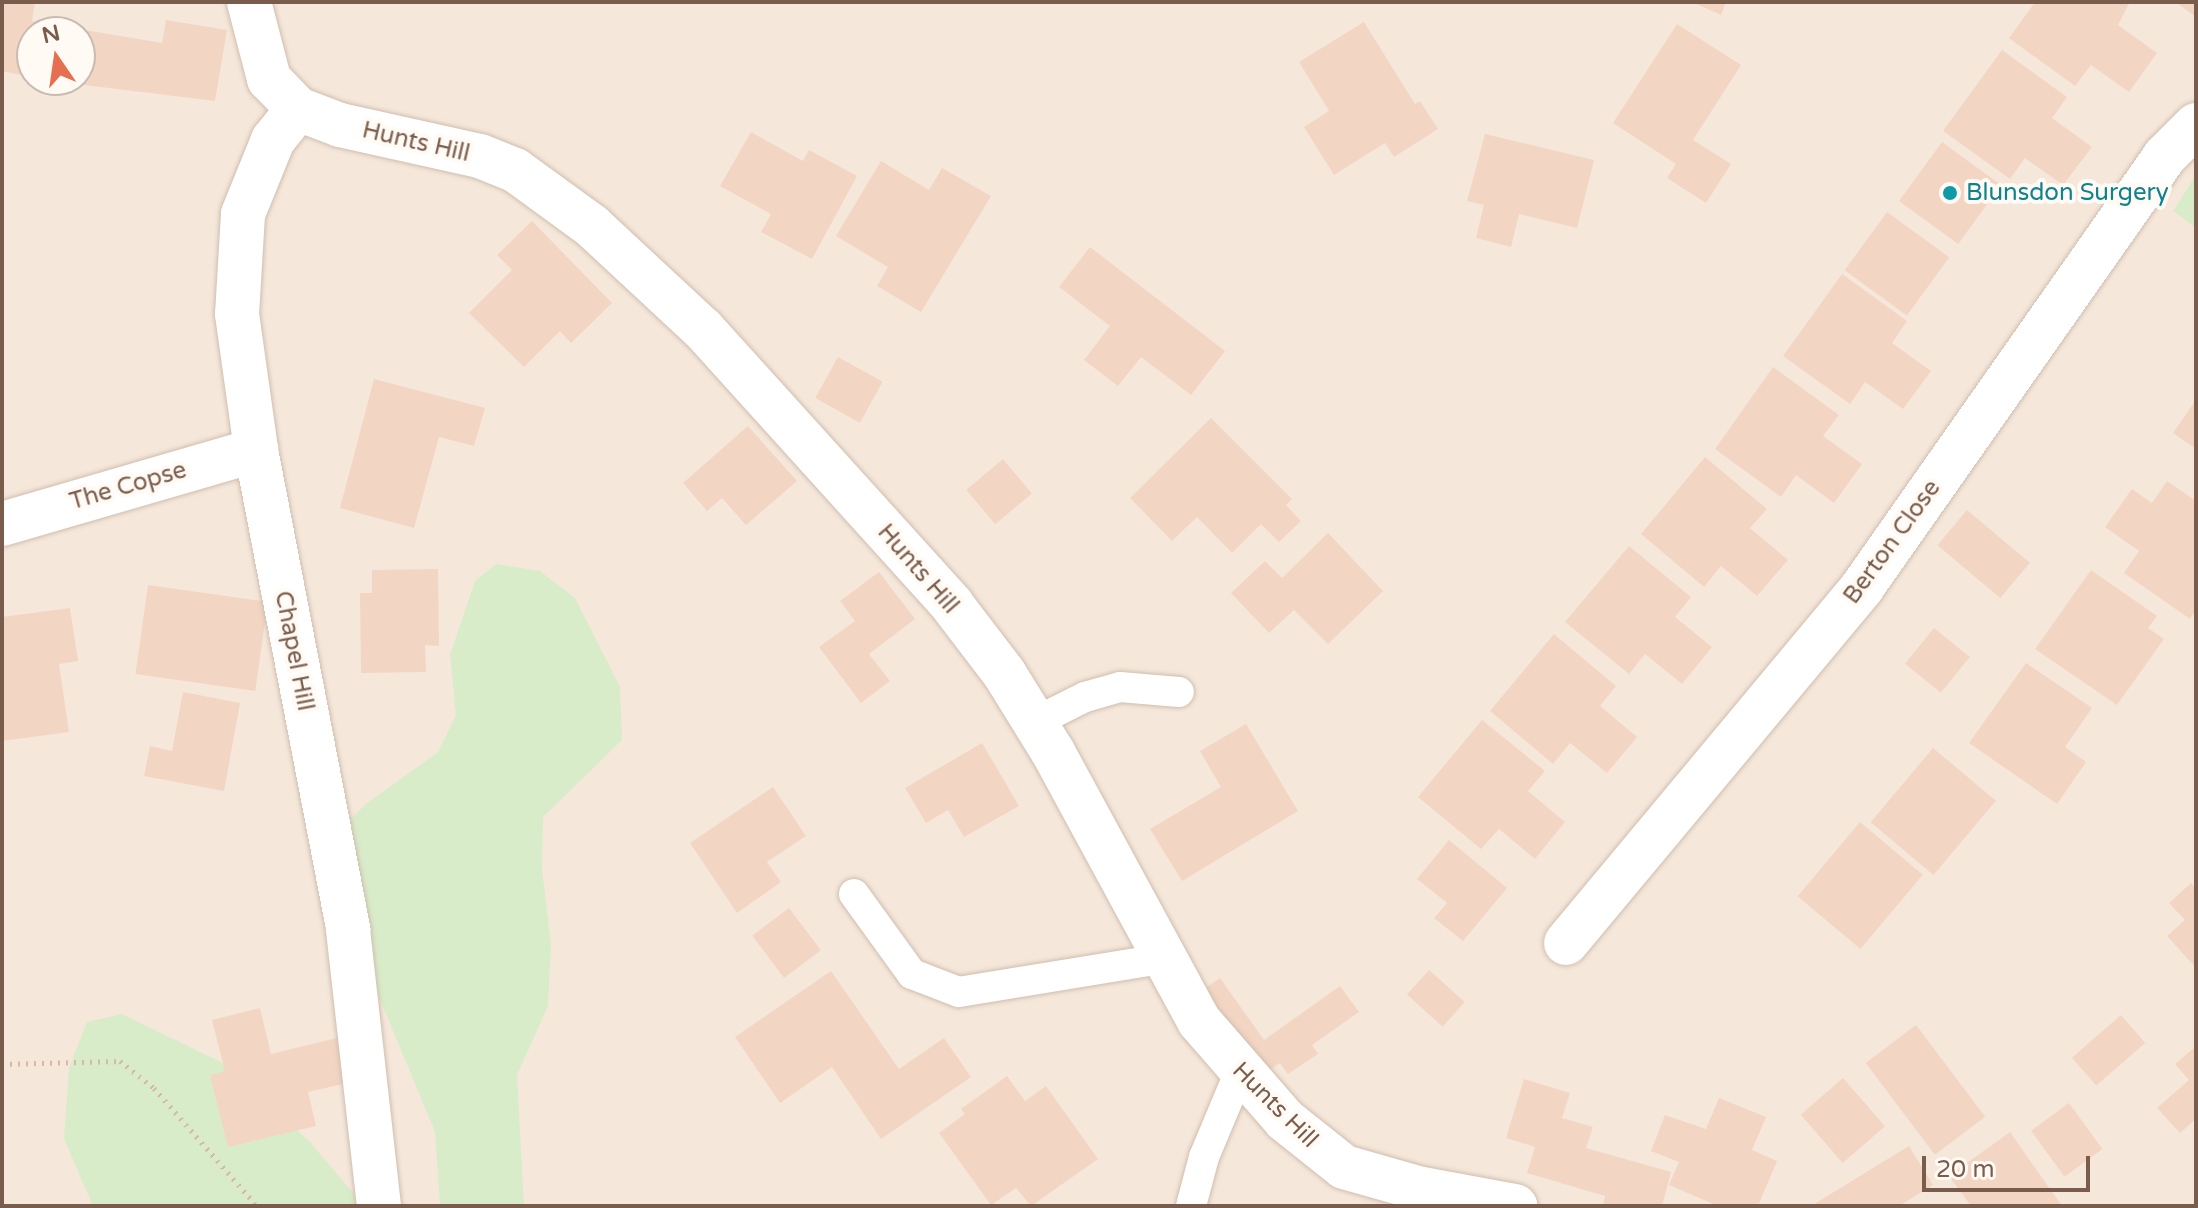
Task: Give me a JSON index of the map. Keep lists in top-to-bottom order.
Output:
{
  "streets": {
    "street": [
      "Hunts Hill",
      "The Copse",
      "Berton Close",
      "Chapel Hill"
    ]
  },
  "crossings": [
    ["Hunts Hill", "Chapel Hill"],
    ["The Copse", "Chapel Hill"]
  ],
  "places": ["Blunsdon Surgery"],
  "scale_bar": "20 m",
  "north": "top"
}
